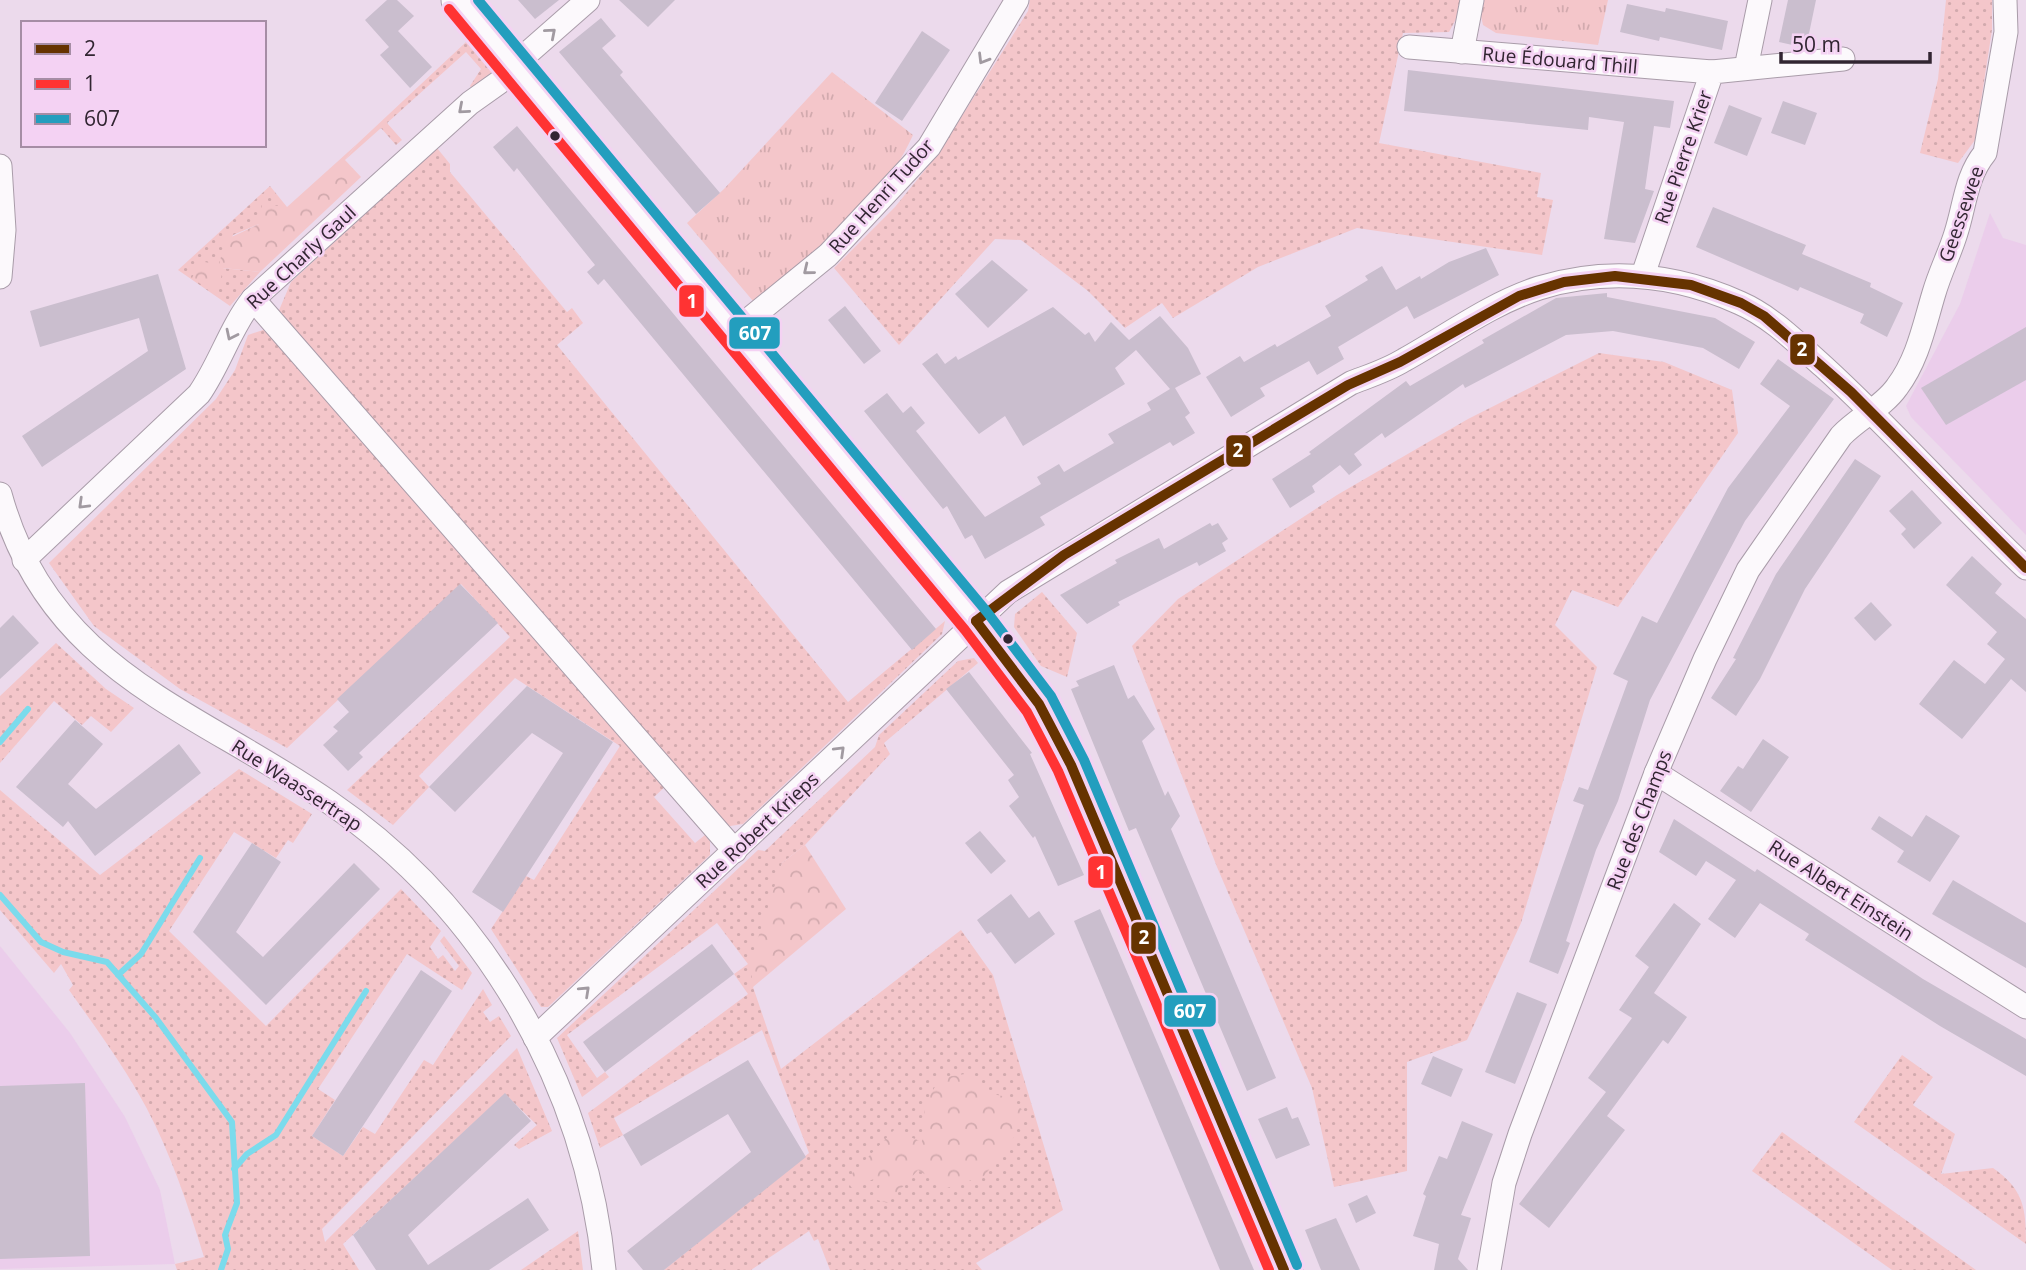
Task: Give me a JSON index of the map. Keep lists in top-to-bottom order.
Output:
{
  "streets": {
    "street": [
      "Rue Édouard Thill",
      "Rue Pierre Krier",
      "Rue Henri Tudor",
      "Geessewee",
      "Rue Charly Gaul",
      "Rue Waassertrap",
      "Rue des Champs",
      "Rue Robert Krieps",
      "Rue Albert Einstein"
    ]
  },
  "crossings": [
    ["Rue Édouard Thill", "Rue Pierre Krier"],
    ["Rue Pierre Krier", "Rue Robert Krieps"],
    ["Geessewee", "Rue des Champs"],
    ["Geessewee", "Rue Robert Krieps"],
    ["Rue Charly Gaul", "Rue Waassertrap"],
    ["Rue Waassertrap", "Rue Robert Krieps"],
    ["Rue des Champs", "Rue Robert Krieps"],
    ["Rue des Champs", "Rue Albert Einstein"]
  ],
  "one_way": ["Rue Henri Tudor", "Rue Charly Gaul"],
  "lines": ["transit line 607", "transit line 1", "transit line 2"],
  "legend": ["2", "1", "607"],
  "scale_bar": "50 m"
}
